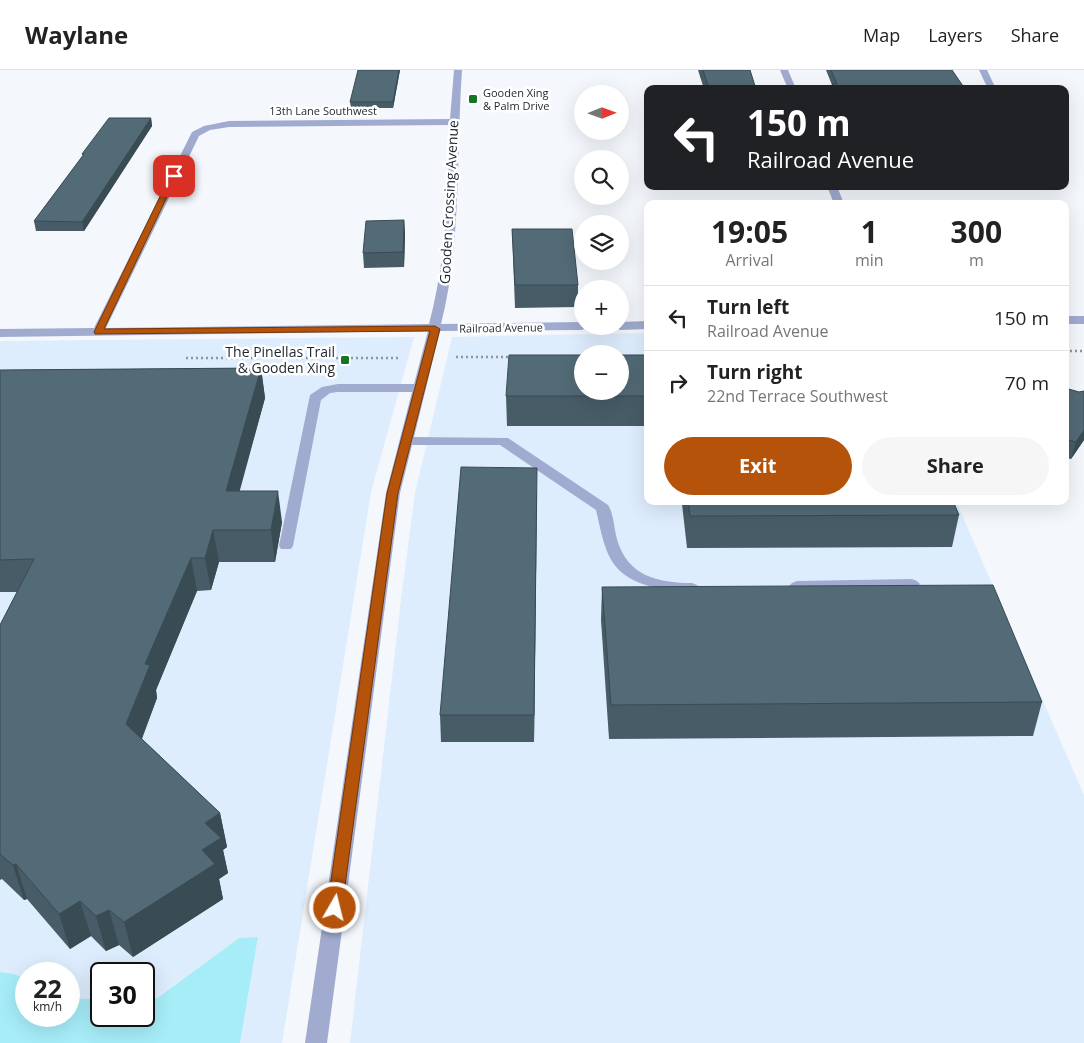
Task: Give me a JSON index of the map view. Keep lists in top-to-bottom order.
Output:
{
  "streets": {
    "street": ["13th Lane Southwest", "Gooden Crossing Avenue", "Railroad Avenue"]
  },
  "crossings": [
    ["13th Lane Southwest", "Gooden Crossing Avenue"],
    ["13th Lane Southwest", "Railroad Avenue"],
    ["Gooden Crossing Avenue", "Railroad Avenue"]
  ],
  "places": {
    "transit": ["Gooden Xing & Palm Drive", "The Pinellas Trail & Gooden Xing"]
  },
  "north": "right",
  "page": {
    "header": "Waylane",
    "nav": ["Map", "Layers", "Share"],
    "map_buttons": ["+", "−"],
    "turn": ["150 m", "Railroad Avenue"],
    "eta": [
      "19:05",
      "Arrival",
      "1",
      "min",
      "300",
      "m"
    ],
    "list": [
      {
        "name": "Turn left",
        "note": "Railroad Avenue",
        "value": "150 m"
      },
      {
        "name": "Turn right",
        "note": "22nd Terrace Southwest",
        "value": "70 m"
      }
    ],
    "buttons": ["Exit", "Share"],
    "speed": "22 km/h",
    "limit": "30"
  }
}
